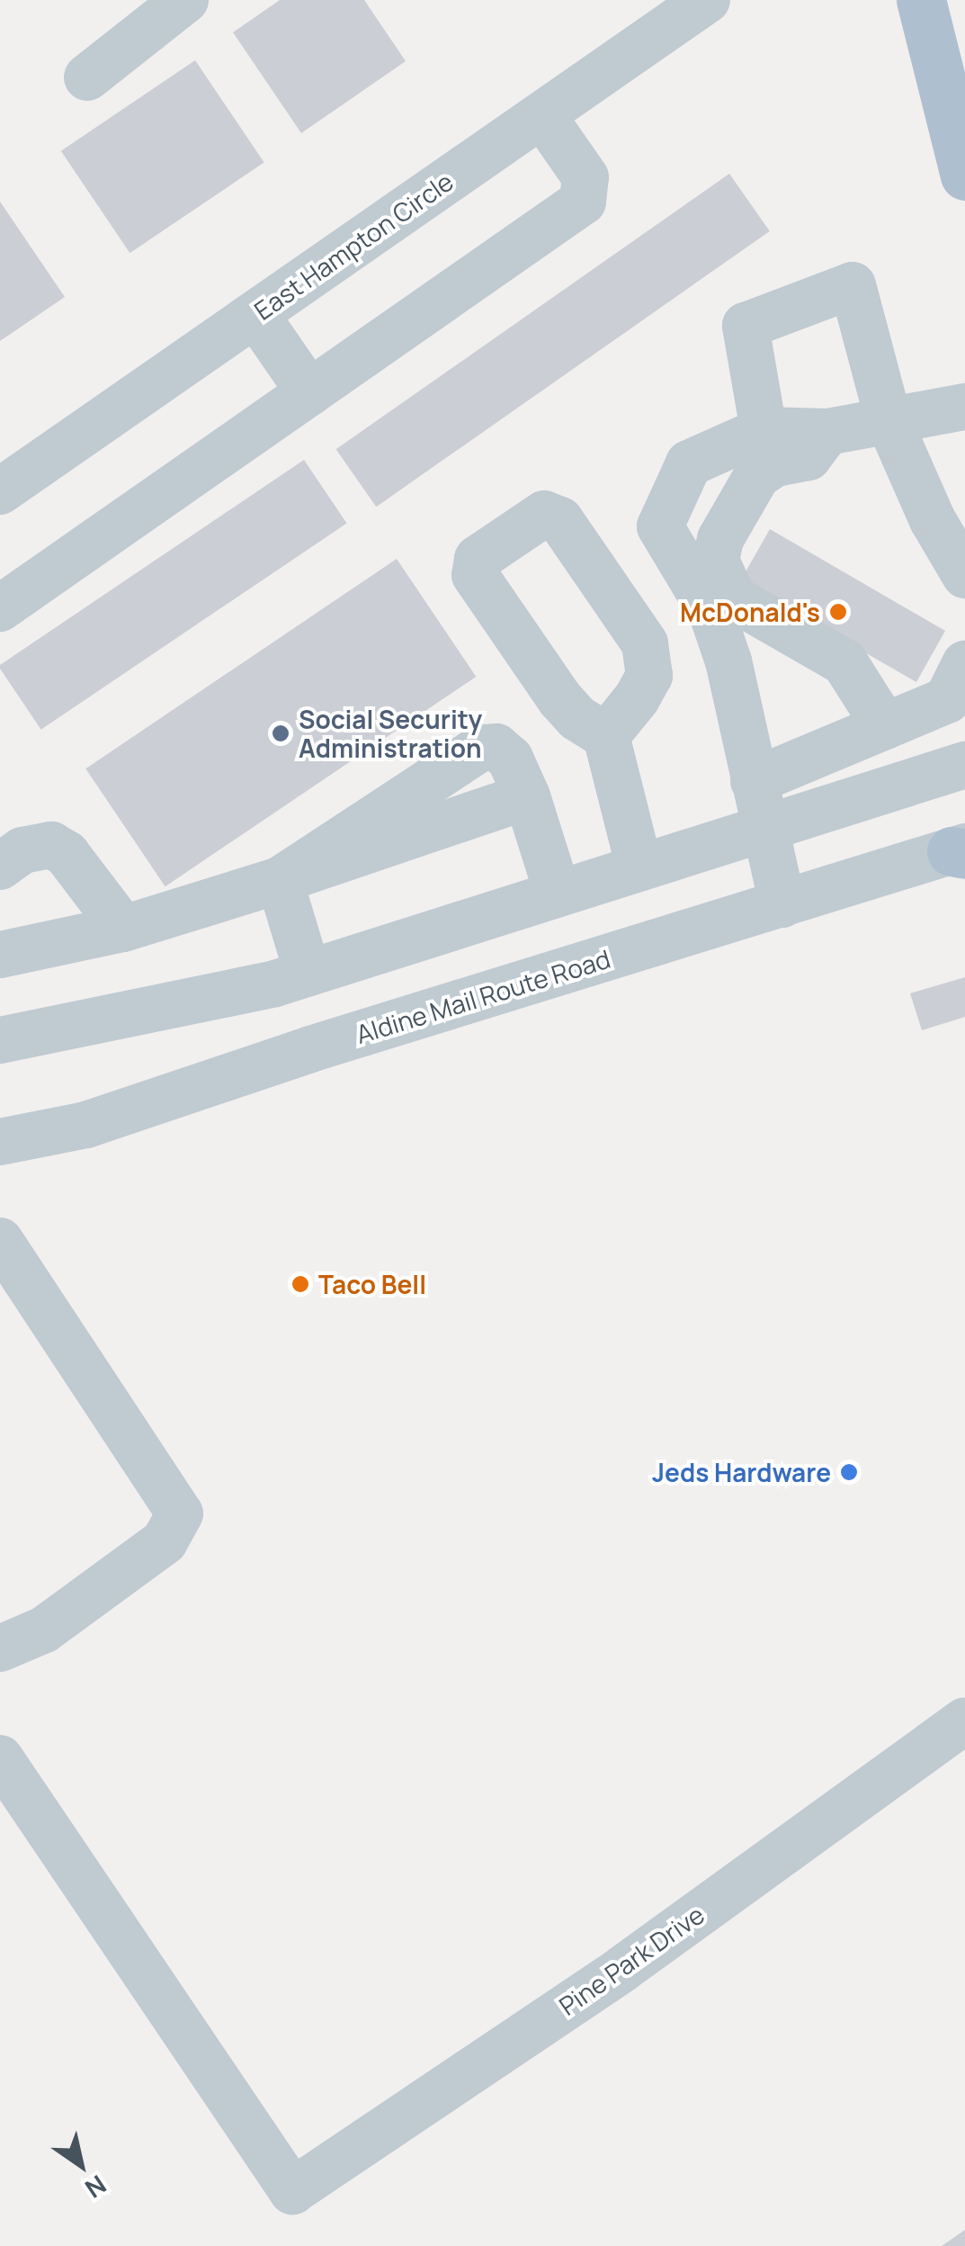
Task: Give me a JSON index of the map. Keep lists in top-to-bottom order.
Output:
{
  "streets": {
    "street": ["East Hampton Circle", "Aldine Mail Route Road", "Pine Park Drive"]
  },
  "places": [
    "McDonald's",
    "Social Security Administration",
    "Taco Bell",
    "Jeds Hardware"
  ],
  "north": "bottom right"
}
